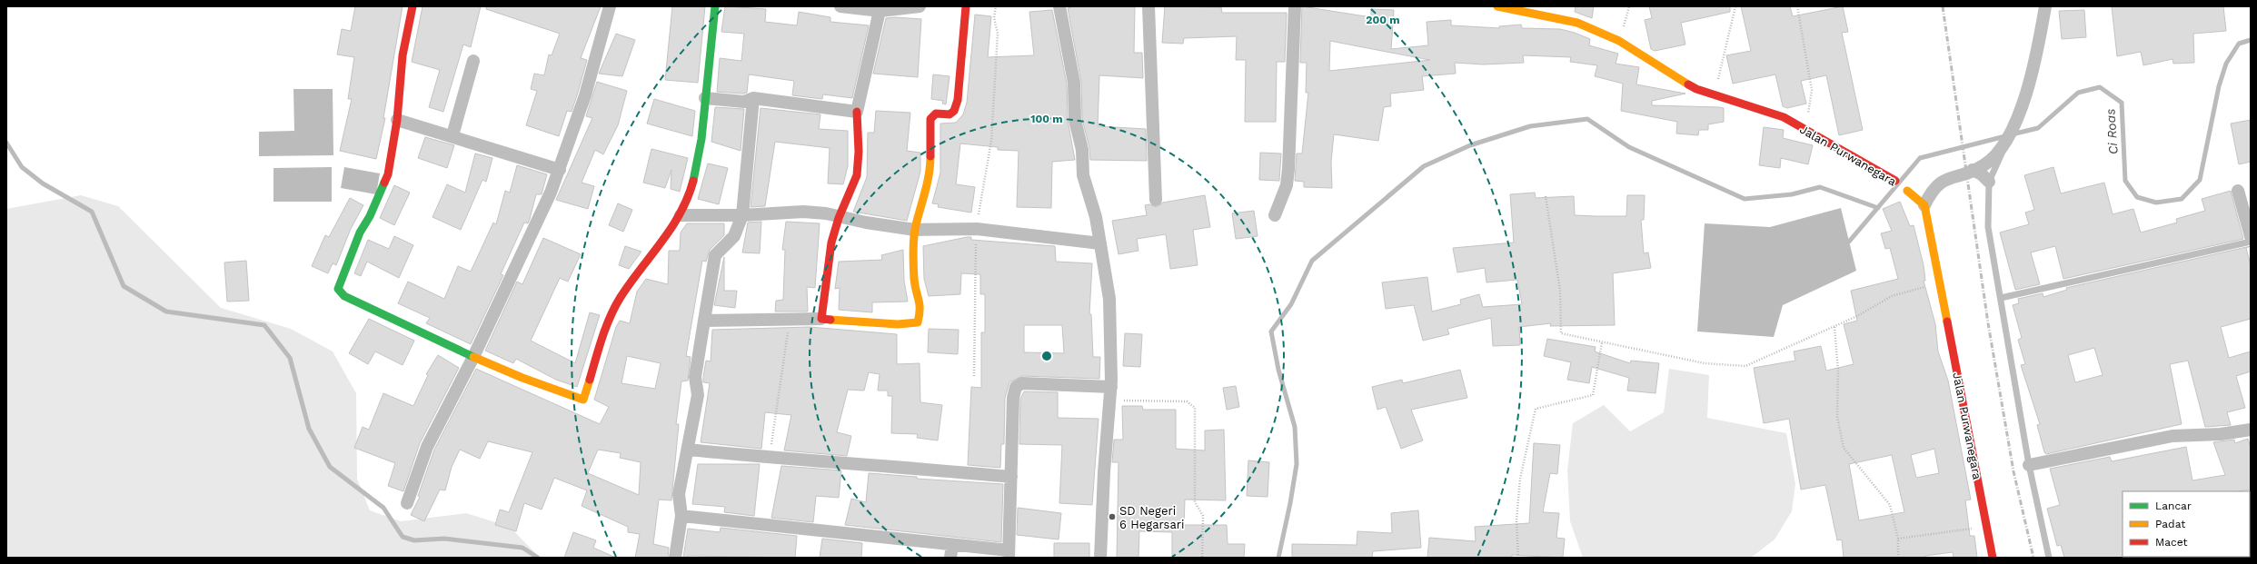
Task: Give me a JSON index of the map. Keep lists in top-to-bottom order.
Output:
{
  "streets": {
    "street": ["Jalan Purwanegara"]
  },
  "water": ["Ci Roas"],
  "places": ["SD Negeri 6 Hegarsari"],
  "legend": ["Lancar", "Padat", "Macet"],
  "rings": ["200 m", "100 m"]
}
